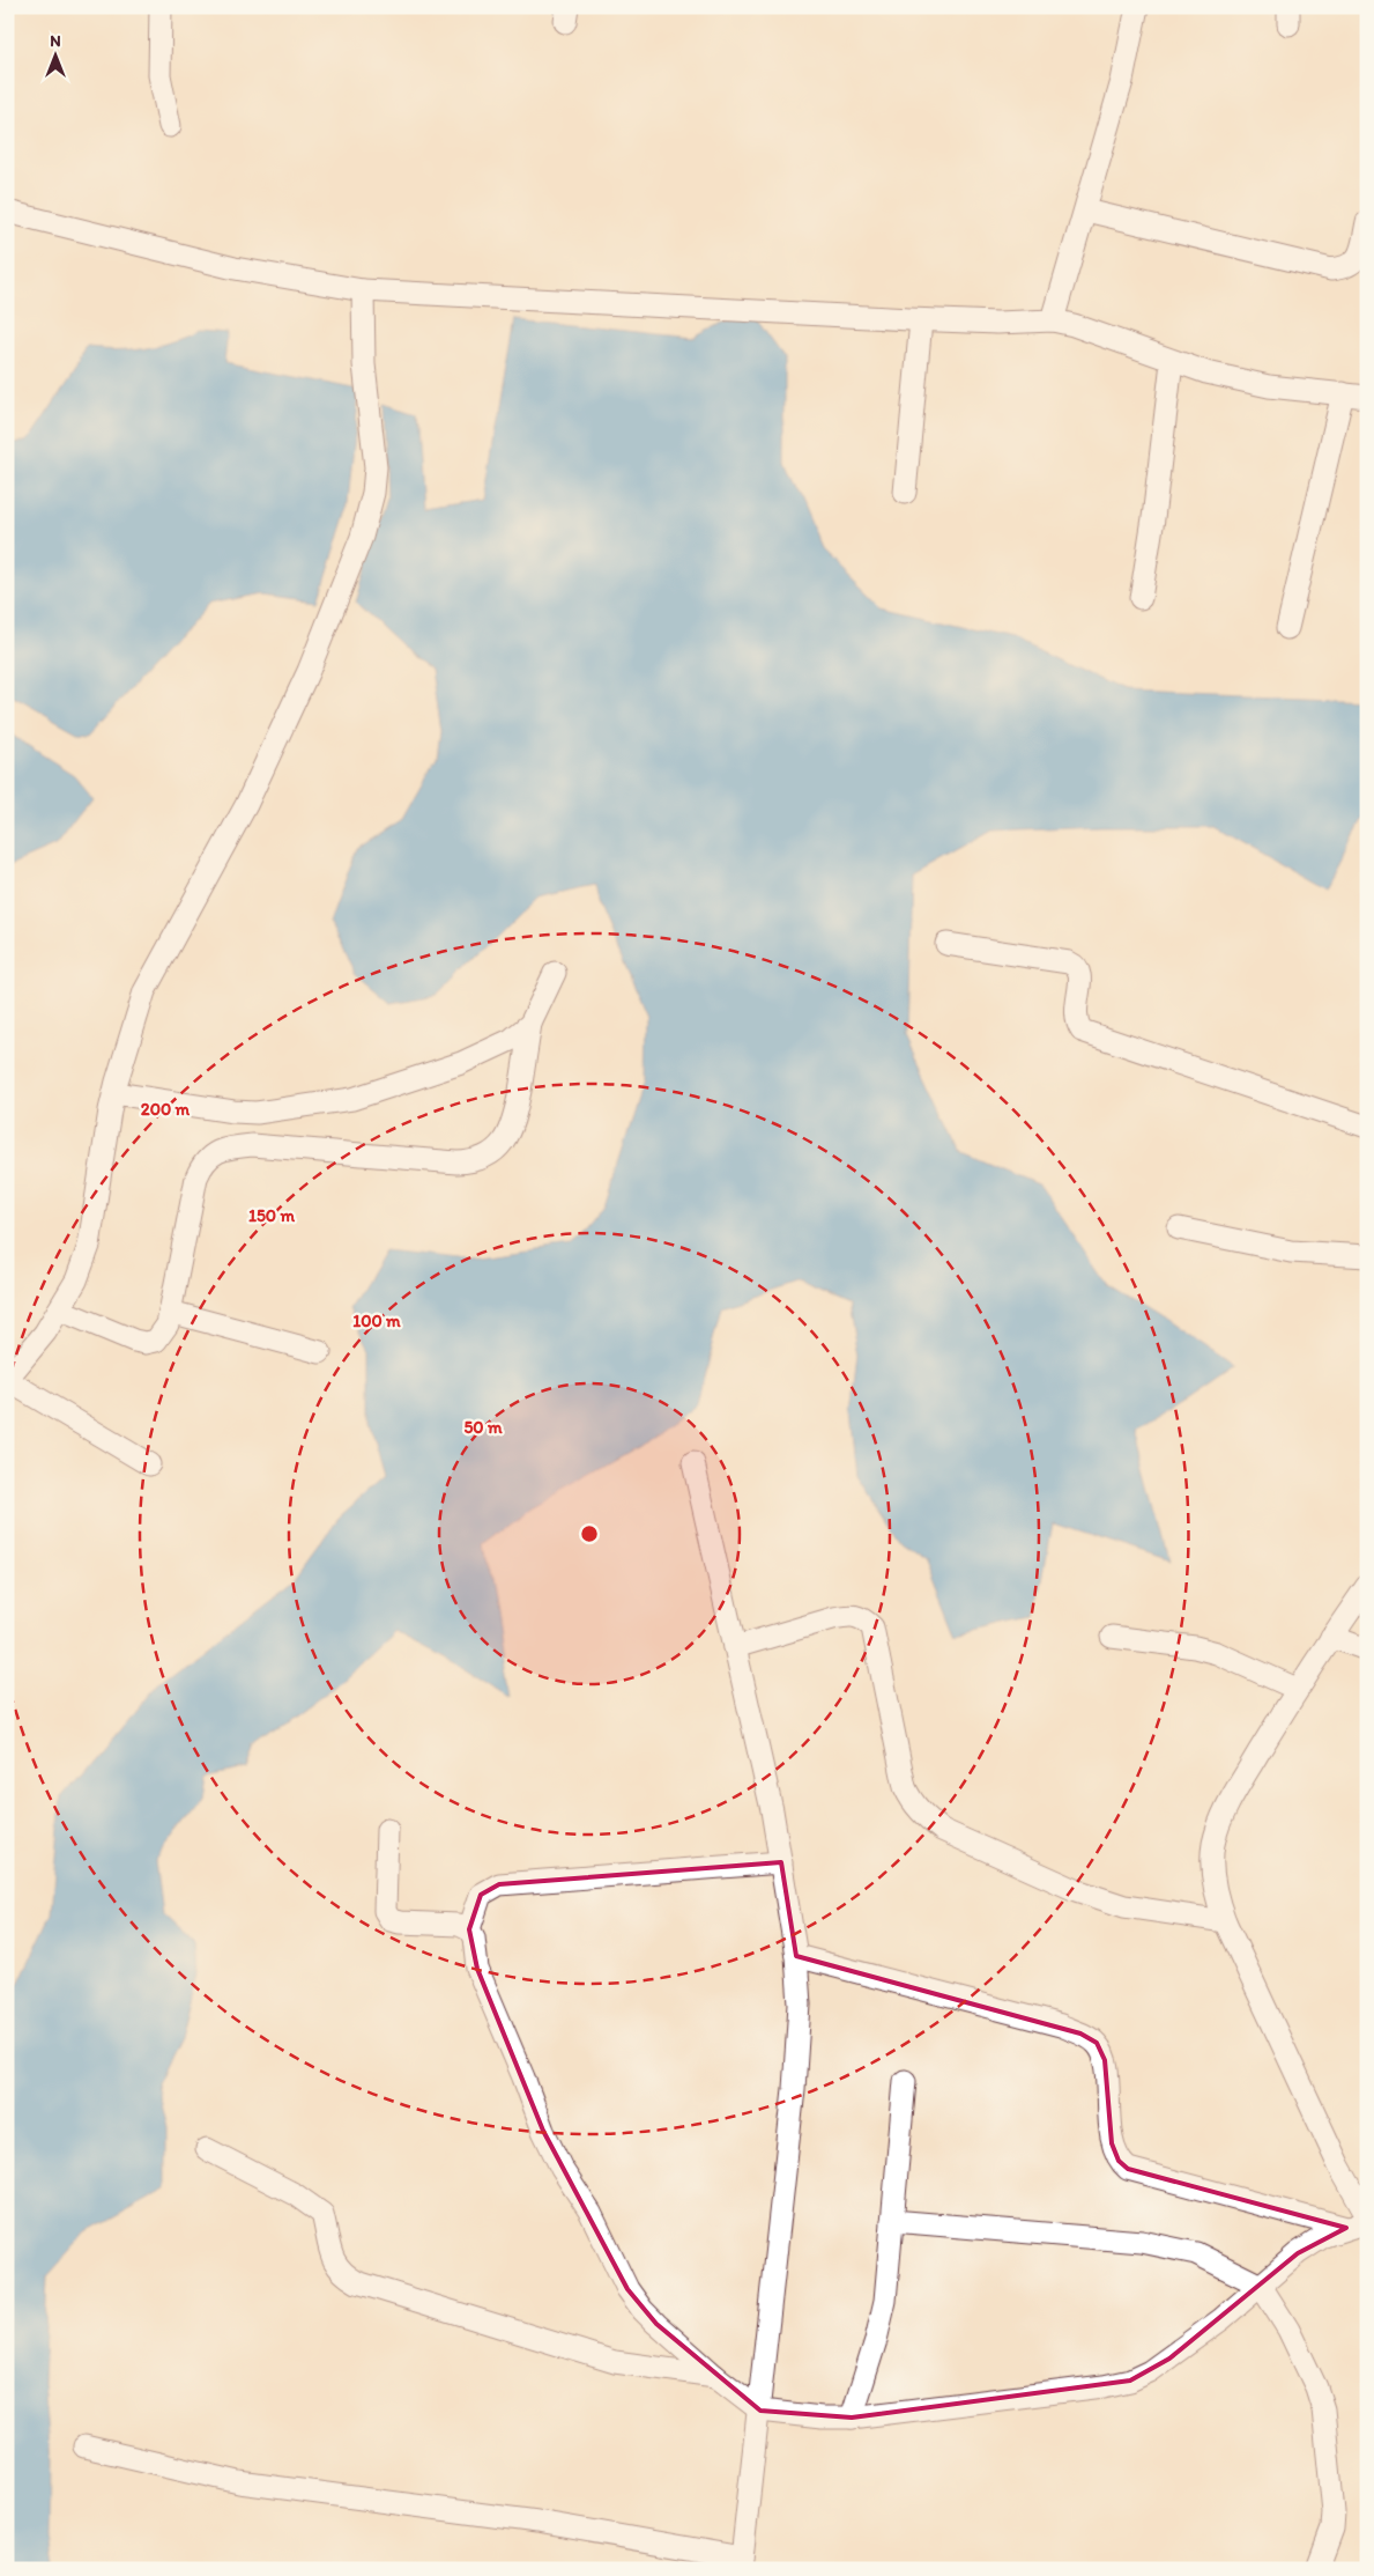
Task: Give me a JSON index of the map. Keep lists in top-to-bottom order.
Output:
{
  "north": "top",
  "rings": [
    "200 m",
    "150 m",
    "100 m",
    "50 m"
  ]
}
